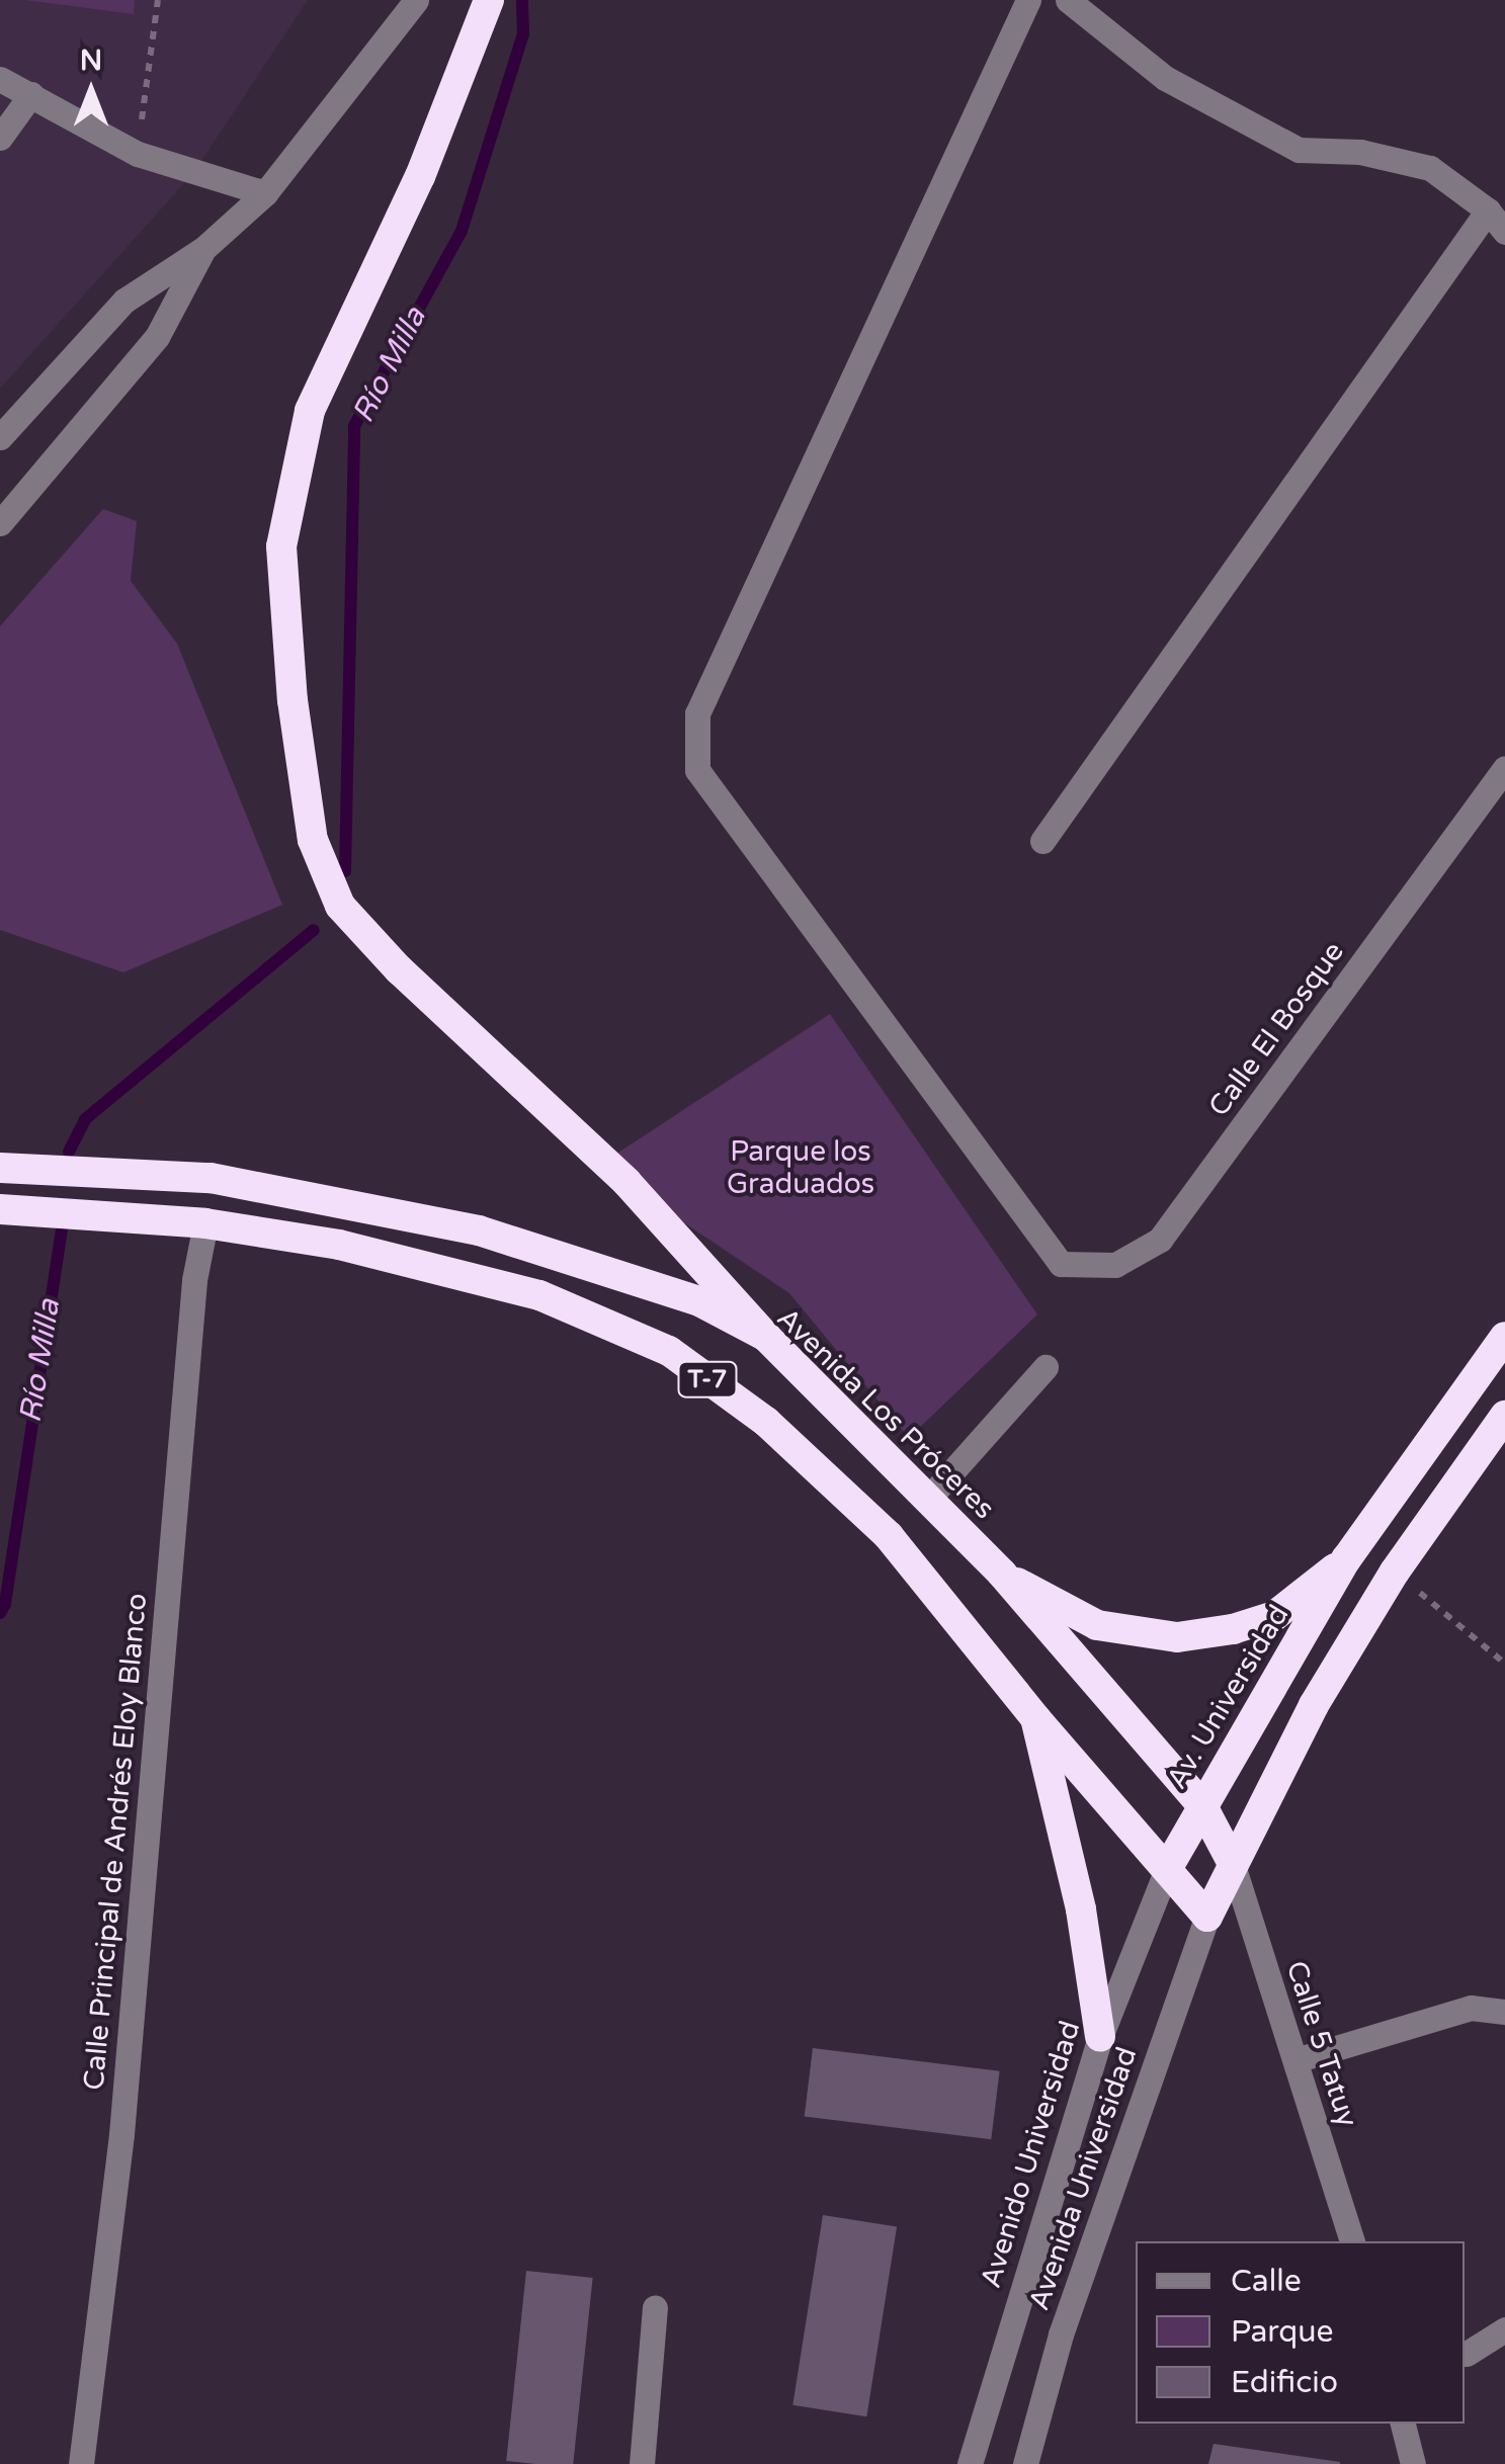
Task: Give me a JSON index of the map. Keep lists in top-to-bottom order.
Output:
{
  "streets": {
    "highway": ["T-7", "Avenida Los Próceres", "Av. Universidad"],
    "street": [
      "Calle El Bosque",
      "Calle Principal de Andrés Eloy Blanco",
      "Calle 5 Tatuy",
      "Avenido Universidad",
      "Avenida Universidad"
    ]
  },
  "crossings": [
    ["T-7", "Av. Universidad"],
    ["T-7", "Calle Principal de Andrés Eloy Blanco"],
    ["T-7", "Avenido Universidad"],
    ["T-7", "Avenida Universidad"],
    ["Avenida Los Próceres", "Av. Universidad"],
    ["Avenida Los Próceres", "Calle 5 Tatuy"],
    ["Av. Universidad", "Avenido Universidad"]
  ],
  "water": ["Río Milla"],
  "parks": ["Parque los Graduados"],
  "legend": ["Calle", "Parque", "Edificio"],
  "north": "top"
}
